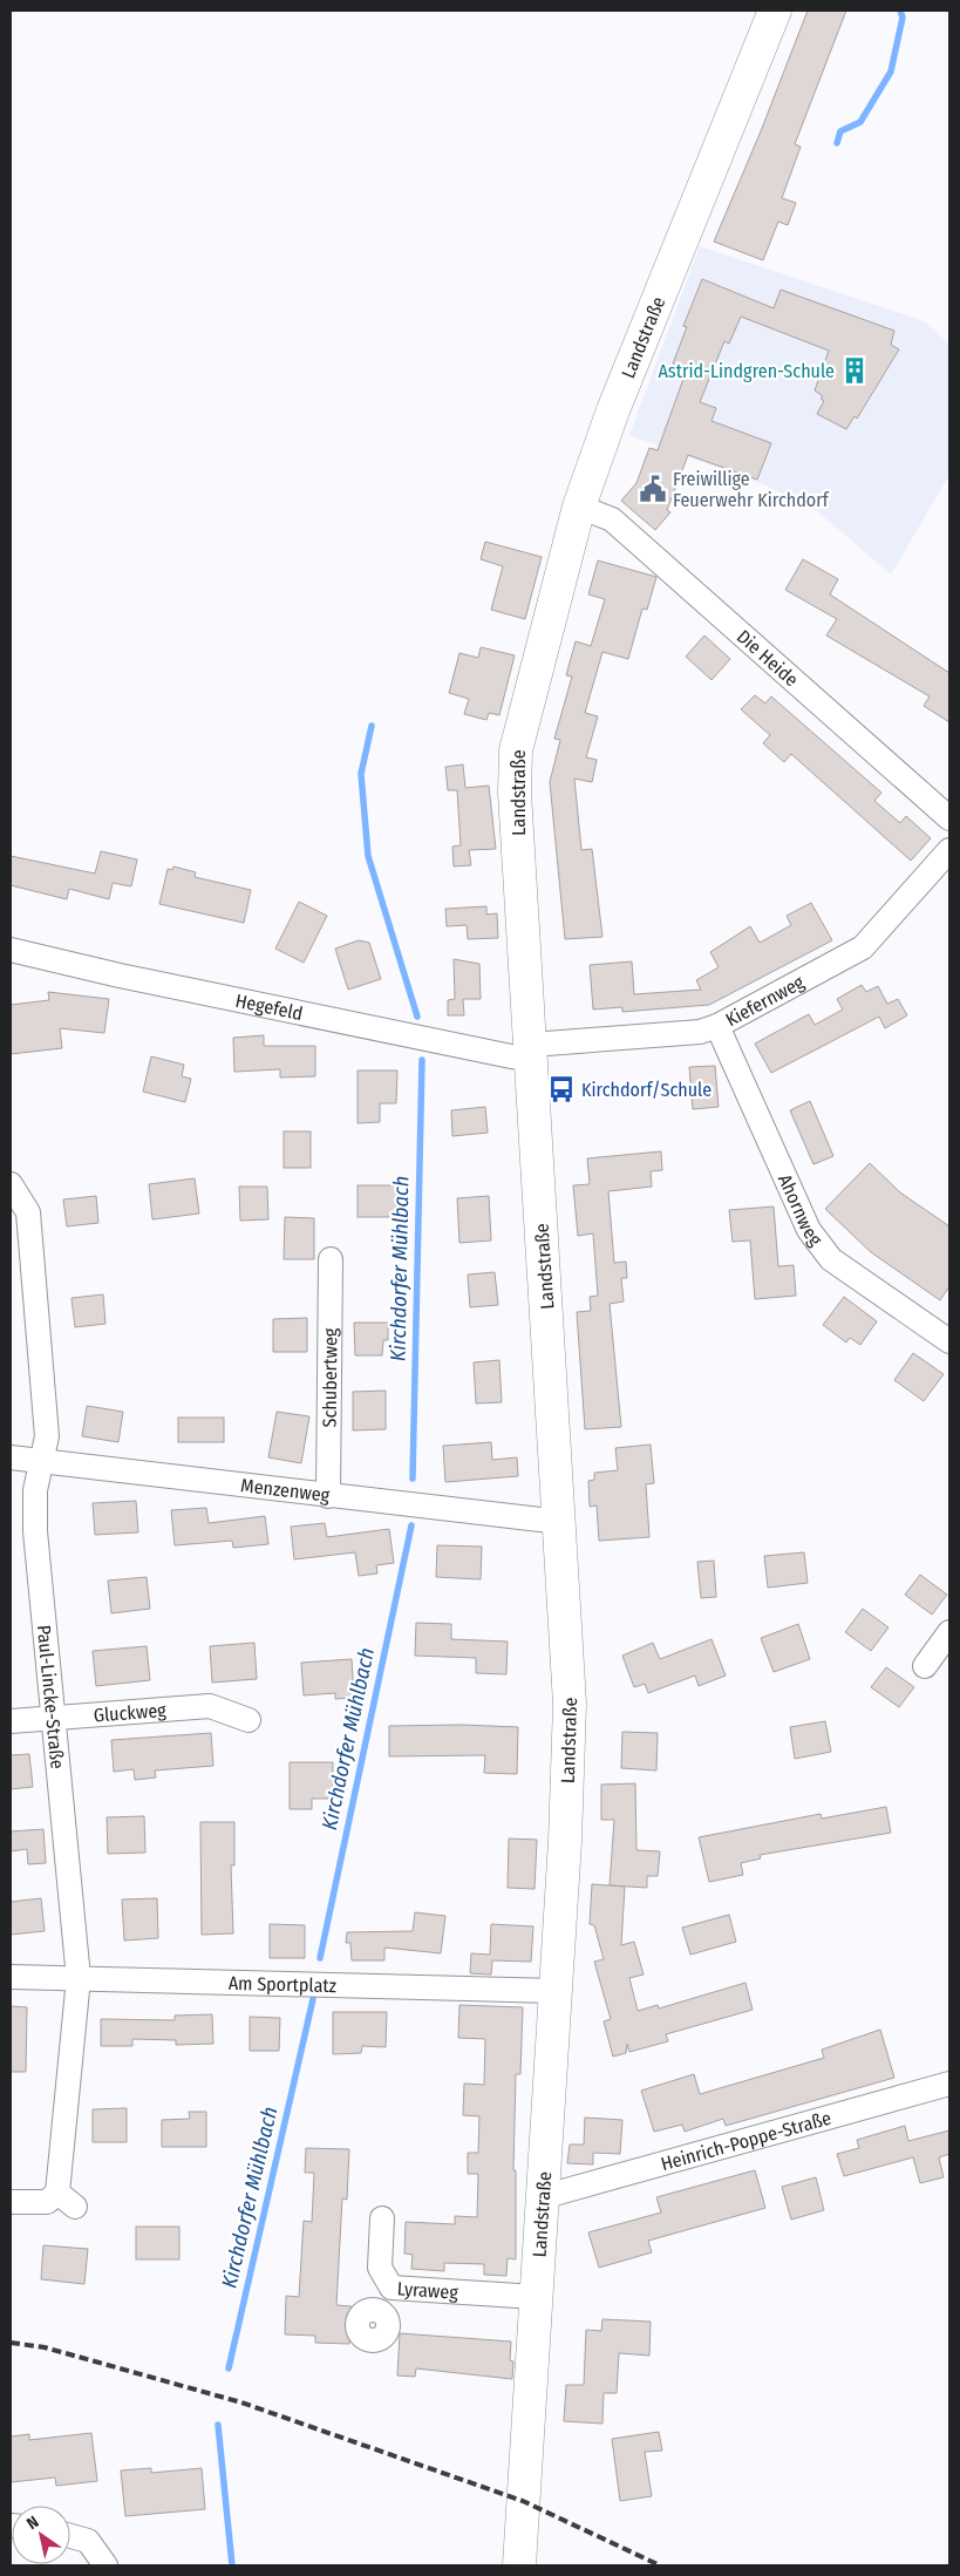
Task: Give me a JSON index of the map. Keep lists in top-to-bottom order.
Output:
{
  "streets": {
    "street": [
      "Landstraße",
      "Die Heide",
      "Kiefernweg",
      "Hegefeld",
      "Ahornweg",
      "Schubertweg",
      "Menzenweg",
      "Paul-Lincke-Straße",
      "Gluckweg",
      "Am Sportplatz",
      "Heinrich-Poppe-Straße",
      "Lyraweg"
    ]
  },
  "crossings": [
    ["Landstraße", "Die Heide"],
    ["Landstraße", "Kiefernweg"],
    ["Landstraße", "Hegefeld"],
    ["Landstraße", "Menzenweg"],
    ["Landstraße", "Am Sportplatz"],
    ["Landstraße", "Heinrich-Poppe-Straße"],
    ["Landstraße", "Lyraweg"],
    ["Kiefernweg", "Hegefeld"],
    ["Kiefernweg", "Ahornweg"],
    ["Schubertweg", "Menzenweg"],
    ["Menzenweg", "Paul-Lincke-Straße"],
    ["Paul-Lincke-Straße", "Gluckweg"],
    ["Paul-Lincke-Straße", "Am Sportplatz"]
  ],
  "water": ["Kirchdorfer Mühlbach"],
  "places": {
    "building": ["Astrid-Lindgren-Schule"],
    "public building": ["Freiwillige Feuerwehr Kirchdorf"],
    "bus stop": ["Kirchdorf/Schule"]
  },
  "north": "top left"
}
